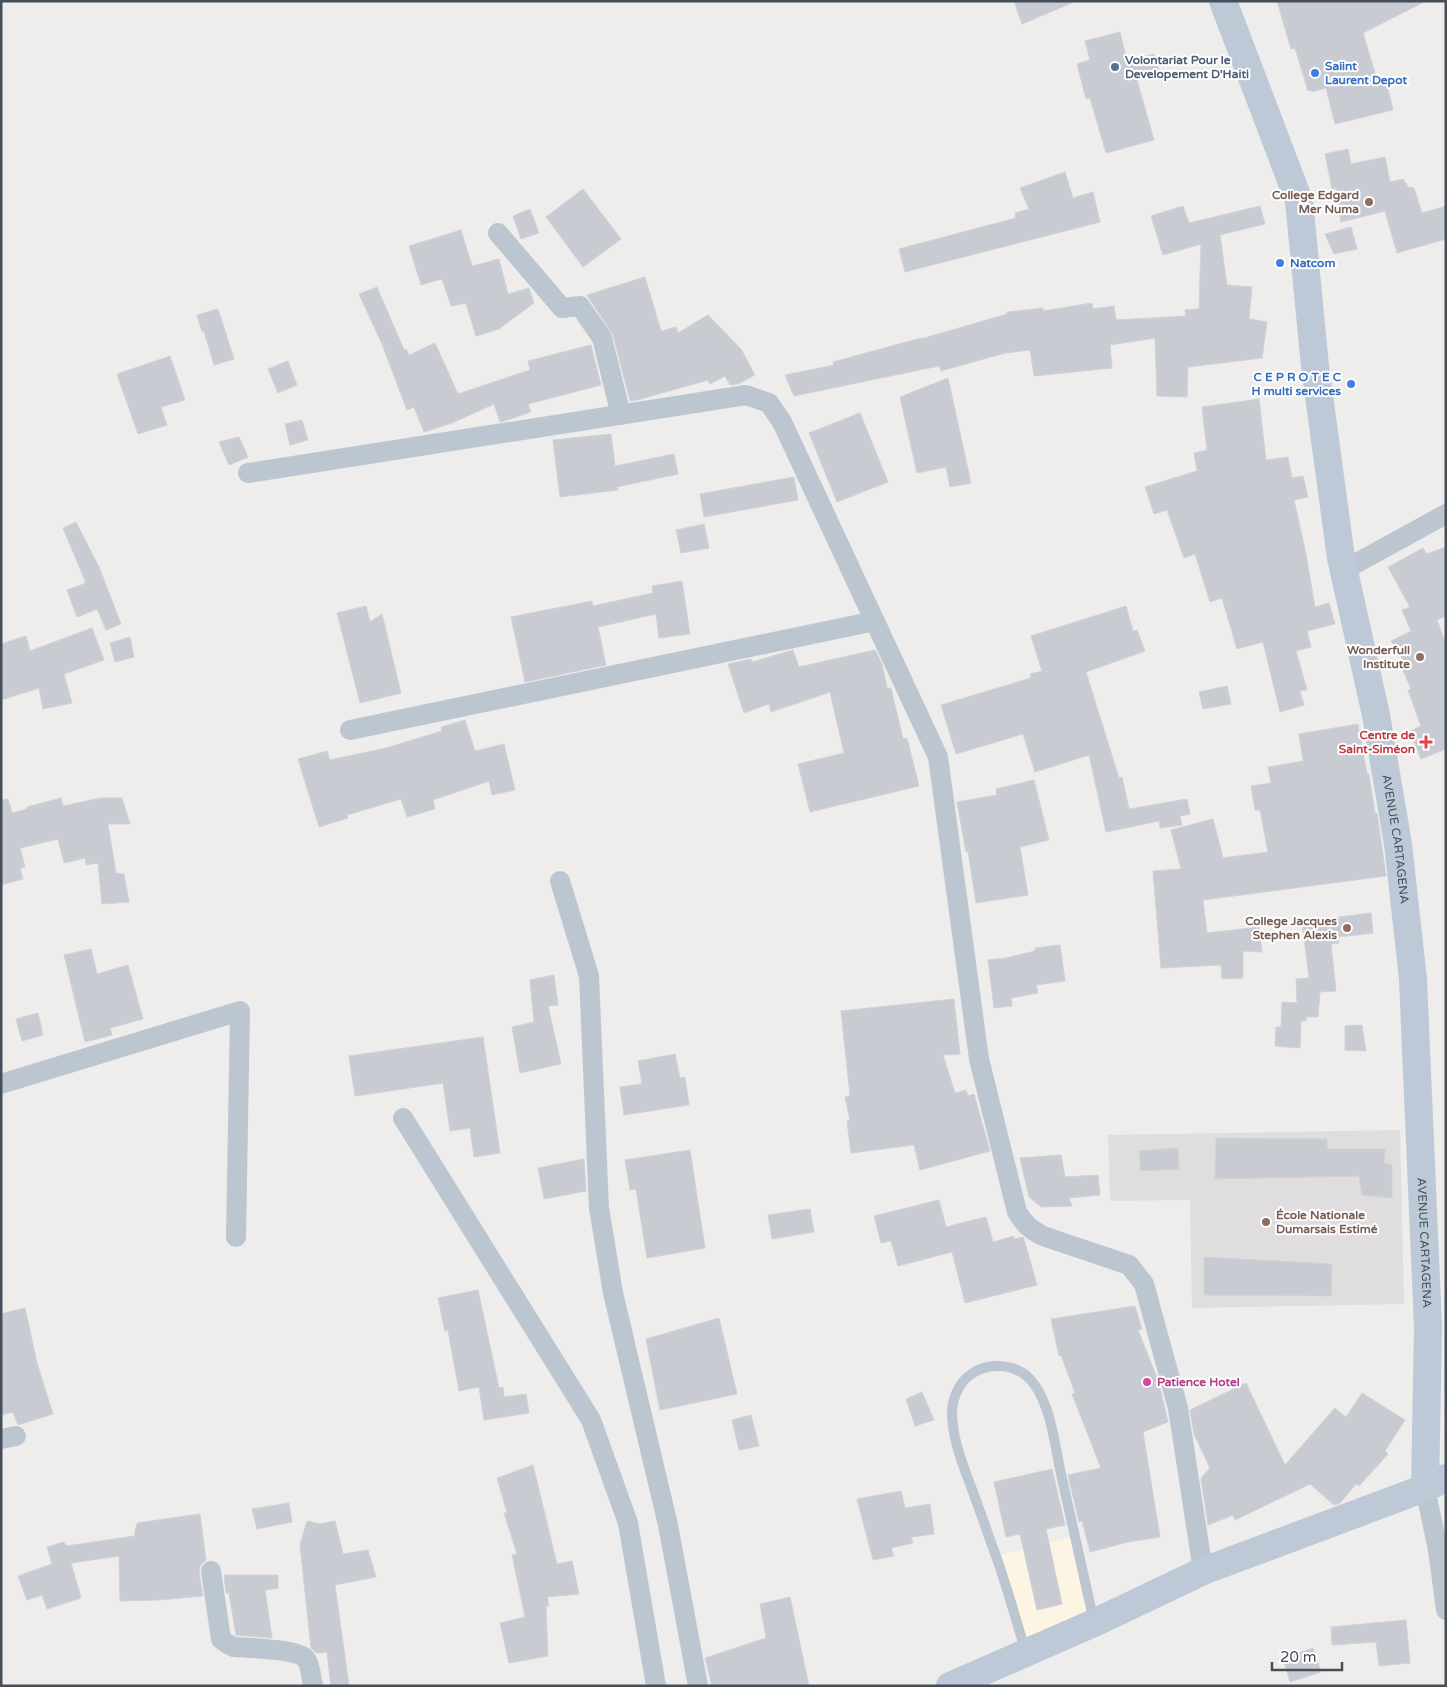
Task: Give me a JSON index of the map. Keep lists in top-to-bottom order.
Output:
{
  "streets": {
    "street": ["AVENUE CARTAGENA"]
  },
  "places": {
    "other": [
      "Volontariat Pour le Developement D'Haiti",
      "Saiint Laurent Depot",
      "College Edgard Mer Numa",
      "Natcom",
      "C E P R O T E C H multi services",
      "Wonderfull Institute",
      "College Jacques Stephen Alexis",
      "École Nationale Dumarsais Estimé",
      "Patience Hotel"
    ],
    "health": ["Centre de Saint-Siméon"]
  },
  "scale_bar": "20 m"
}
